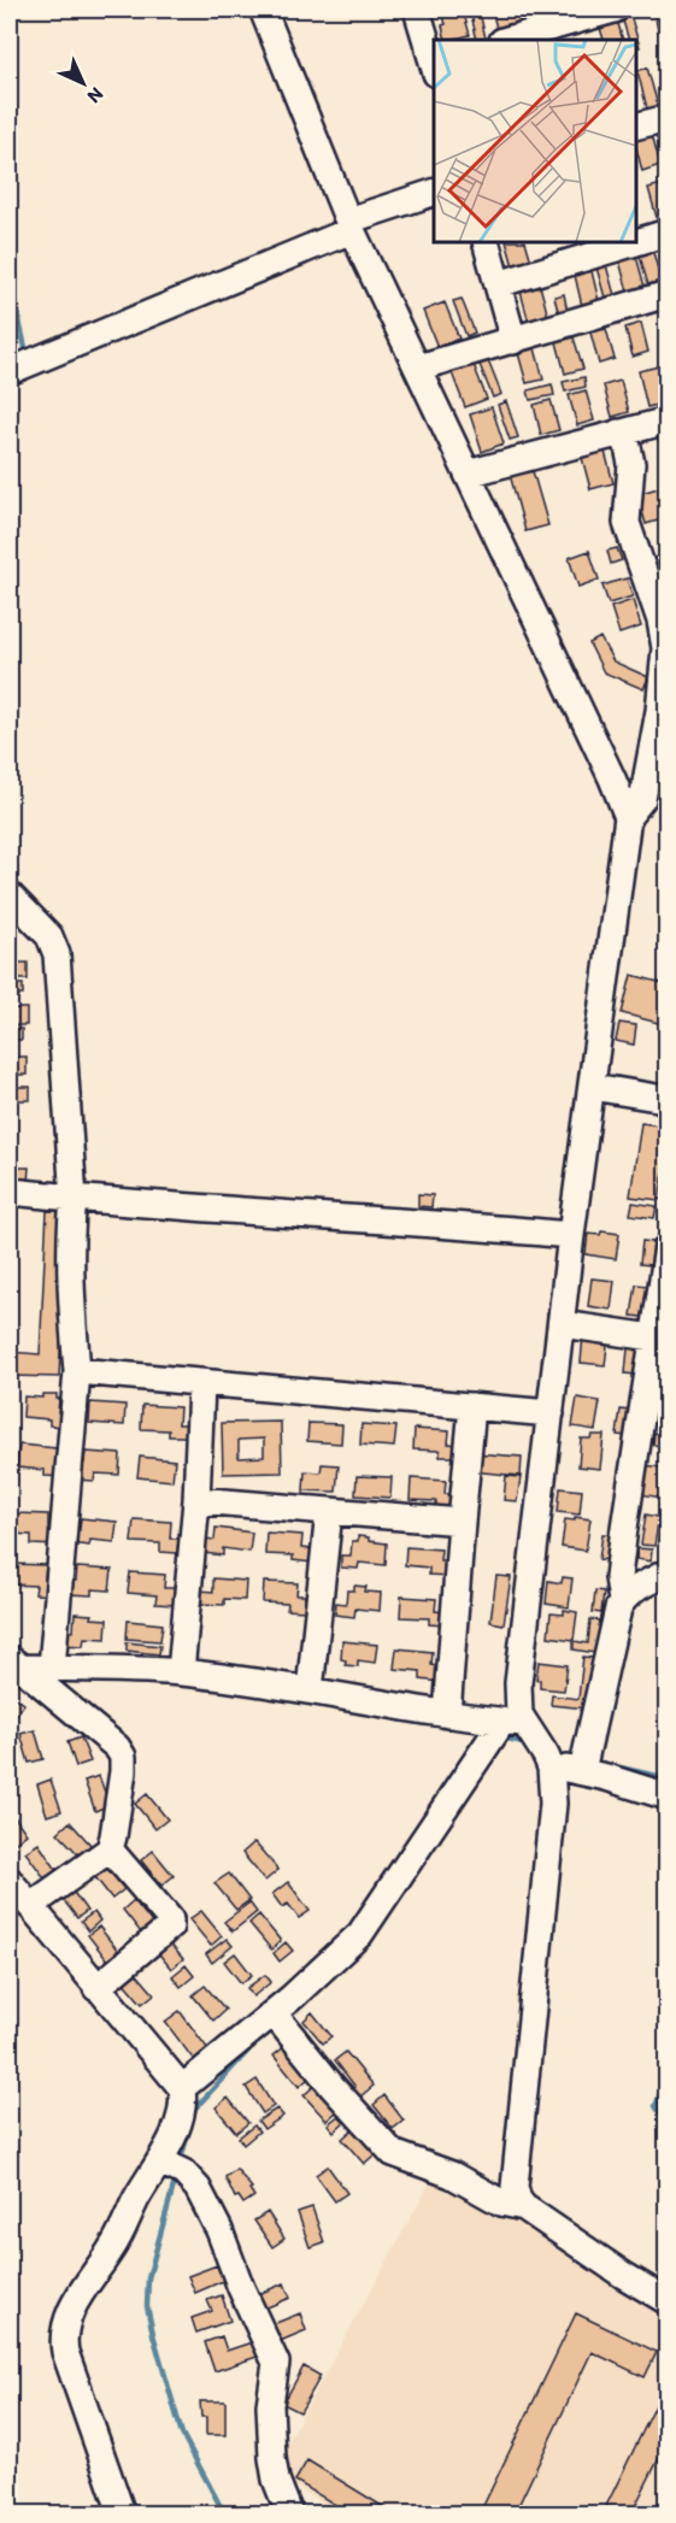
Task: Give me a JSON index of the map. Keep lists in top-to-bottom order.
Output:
{
  "north": "bottom right"
}
